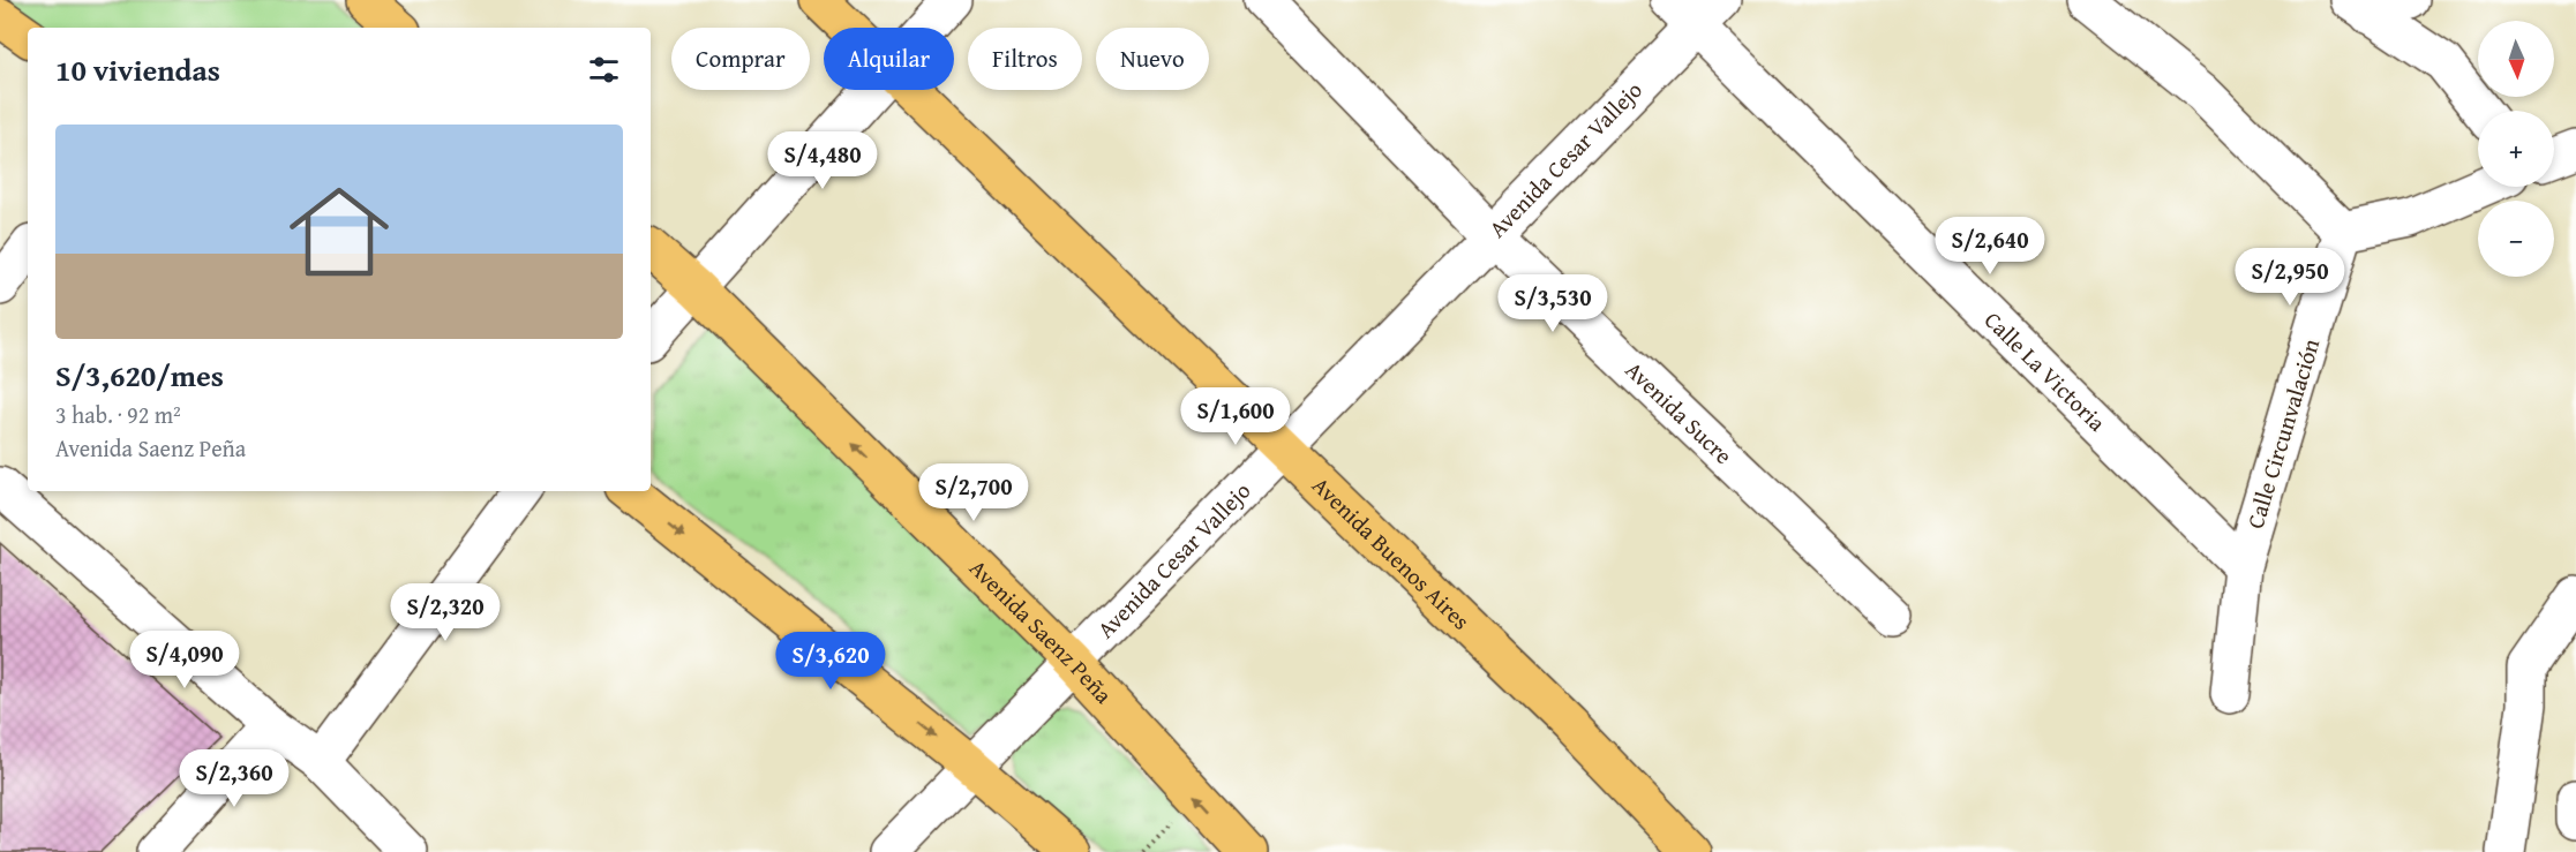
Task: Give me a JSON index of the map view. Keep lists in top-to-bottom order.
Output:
{
  "streets": {
    "main road": ["Avenida Buenos Aires", "Avenida Saenz Peña"],
    "street": [
      "Avenida Cesar Vallejo",
      "Calle La Victoria",
      "Avenida Sucre",
      "Calle Circunvalación"
    ]
  },
  "crossings": [
    ["Avenida Cesar Vallejo", "Calle La Victoria"],
    ["Avenida Cesar Vallejo", "Avenida Sucre"],
    ["Avenida Cesar Vallejo", "Avenida Buenos Aires"],
    ["Avenida Cesar Vallejo", "Avenida Saenz Peña"],
    ["Calle La Victoria", "Calle Circunvalación"]
  ],
  "north": "bottom",
  "page": {
    "map_buttons": ["+", "−"],
    "chip": [
      "Comprar",
      "Alquilar",
      "Filtros",
      "Nuevo"
    ],
    "heading": "10 viviendas",
    "list": [
      {
        "name": "S/3,620/mes",
        "note": "3 hab. · 92 m² · Avenida Saenz Peña"
      }
    ],
    "price": [
      "S/4,480",
      "S/2,640",
      "S/2,950",
      "S/3,530",
      "S/1,600",
      "S/2,700",
      "S/2,320",
      "S/4,090",
      "S/3,620",
      "S/2,360"
    ]
  }
}
